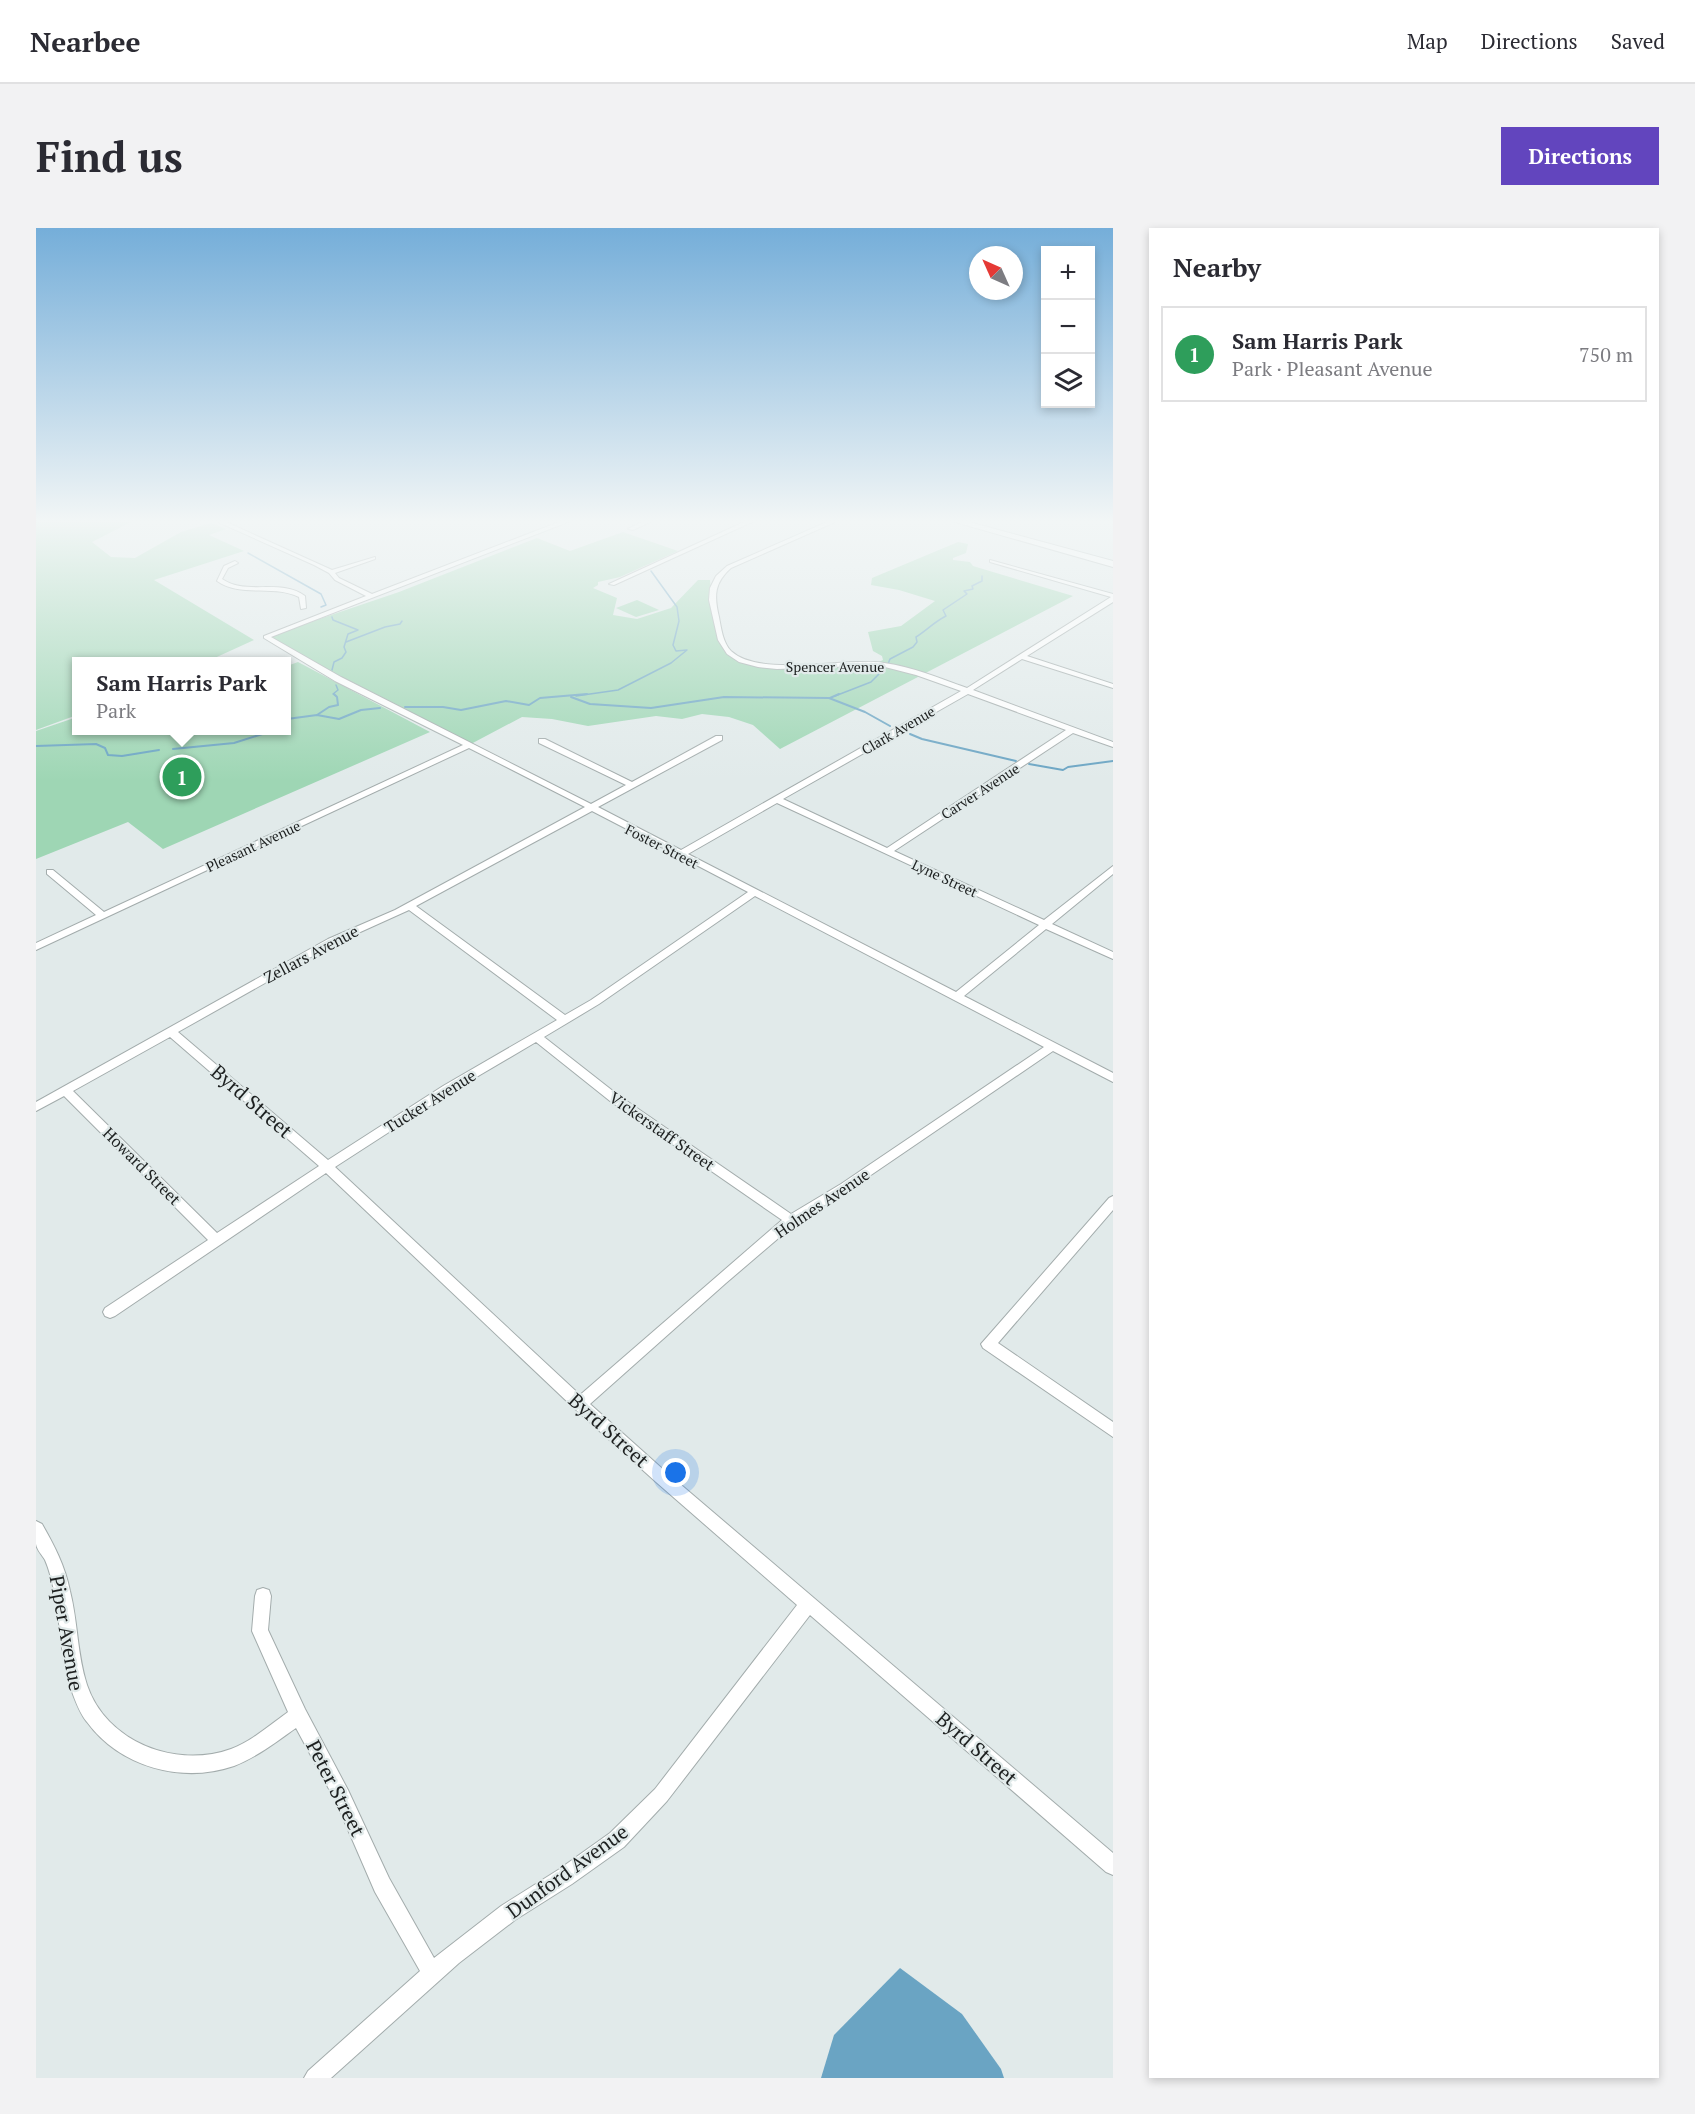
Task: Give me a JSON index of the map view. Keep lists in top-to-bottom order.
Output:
{
  "streets": {
    "street": [
      "Spencer Avenue",
      "Clark Avenue",
      "Carver Avenue",
      "Pleasant Avenue",
      "Foster Street",
      "Lyne Street",
      "Zellars Avenue",
      "Byrd Street",
      "Tucker Avenue",
      "Vickerstaff Street",
      "Howard Street",
      "Holmes Avenue",
      "Piper Avenue",
      "Peter Street",
      "Dunford Avenue"
    ]
  },
  "crossings": [
    ["Spencer Avenue", "Clark Avenue"],
    ["Clark Avenue", "Foster Street"],
    ["Clark Avenue", "Lyne Street"],
    ["Carver Avenue", "Lyne Street"],
    ["Pleasant Avenue", "Foster Street"],
    ["Foster Street", "Zellars Avenue"],
    ["Foster Street", "Tucker Avenue"],
    ["Foster Street", "Holmes Avenue"],
    ["Zellars Avenue", "Byrd Street"],
    ["Zellars Avenue", "Howard Street"],
    ["Byrd Street", "Tucker Avenue"],
    ["Byrd Street", "Holmes Avenue"],
    ["Byrd Street", "Dunford Avenue"],
    ["Tucker Avenue", "Vickerstaff Street"],
    ["Tucker Avenue", "Howard Street"],
    ["Vickerstaff Street", "Holmes Avenue"],
    ["Piper Avenue", "Peter Street"],
    ["Peter Street", "Dunford Avenue"]
  ],
  "north": "top left",
  "page": {
    "header": "Nearbee",
    "nav": ["Map", "Directions", "Saved"],
    "buttons": "Directions",
    "title": "Find us",
    "heading": "Nearby",
    "map_buttons": ["+", "−"],
    "list": [
      {
        "mark": "1",
        "name": "Sam Harris Park",
        "note": "Park · Pleasant Avenue",
        "value": "750 m"
      }
    ],
    "popup": ["Sam Harris Park", "Park"],
    "pins": "1"
  }
}
